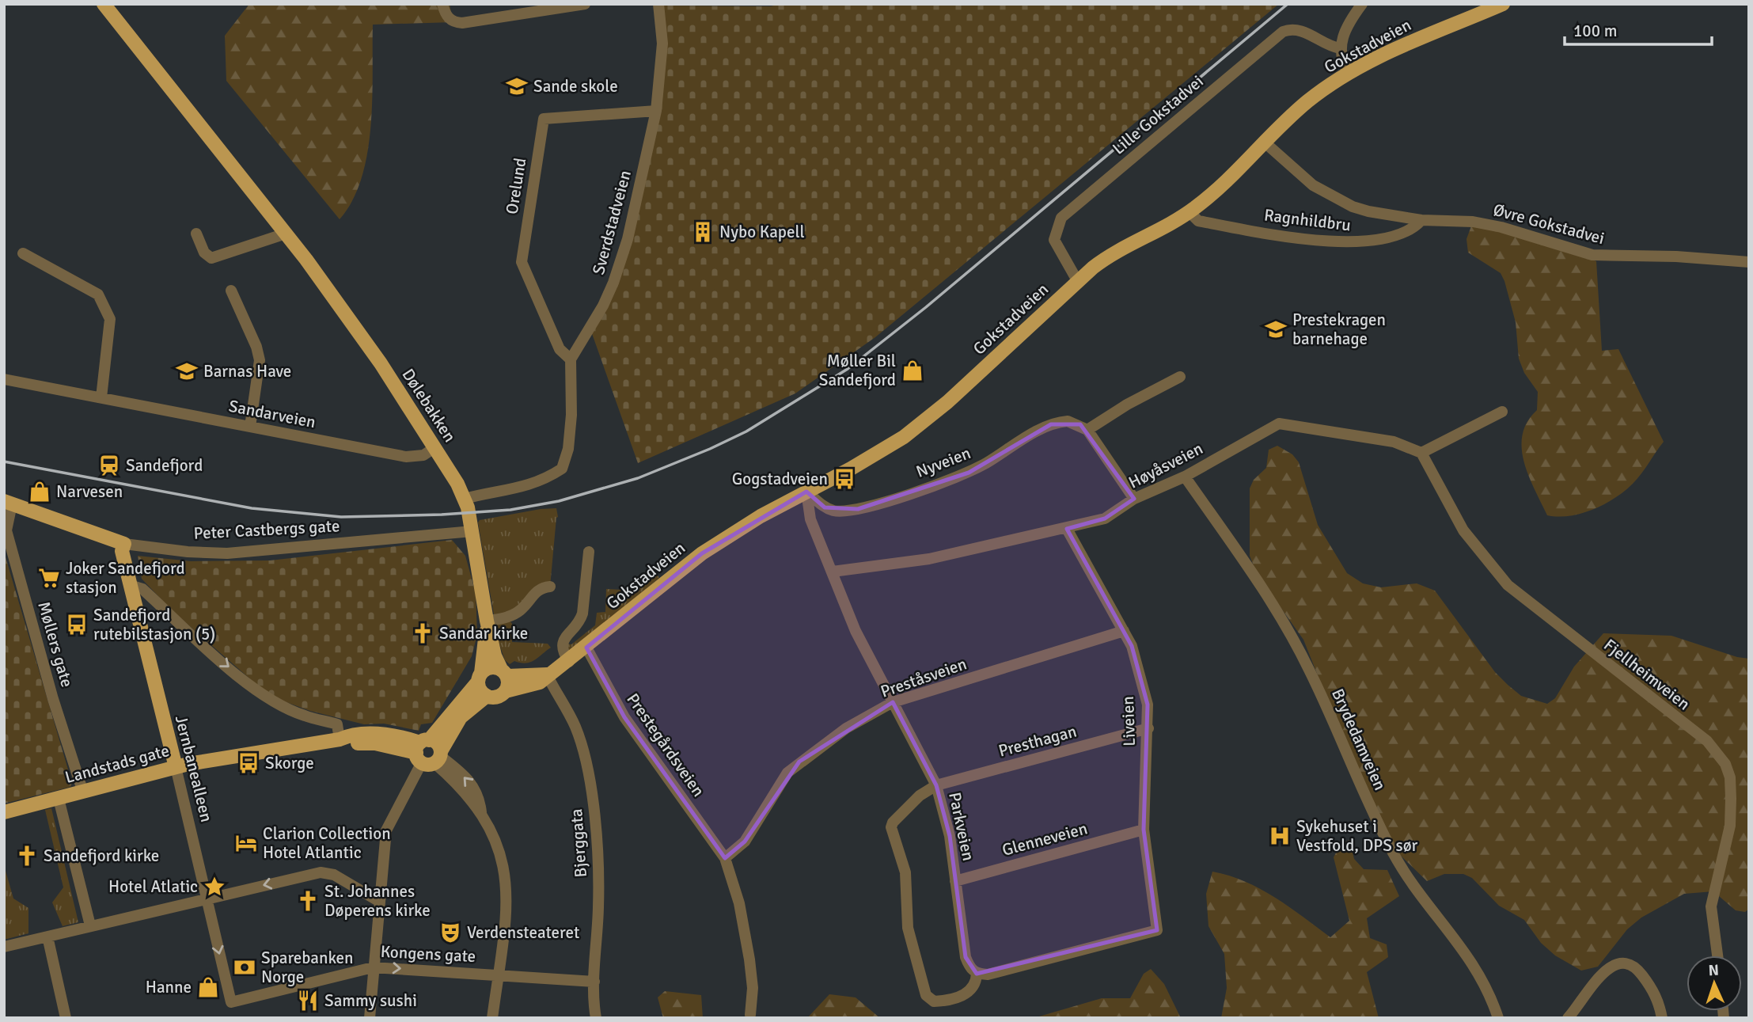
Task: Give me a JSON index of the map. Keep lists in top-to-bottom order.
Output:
{
  "streets": {
    "main road": [
      "Gokstadveien",
      "Dølebakken",
      "Peter Castbergs gate",
      "Landstads gate",
      "Jernbanealleen"
    ],
    "street": [
      "Lille Gokstadvei",
      "Orelund",
      "Ragnhildbru",
      "Sverdstadveien",
      "Øvre Gokstadvei",
      "Sandarveien",
      "Nyveien",
      "Høyåsveien",
      "Møllers gate",
      "Fjellheimveien",
      "Preståsveien",
      "Liveien",
      "Brydedamveien",
      "Presthagan",
      "Prestegårdsveien",
      "Parkveien",
      "Glenneveien",
      "Bjerggata",
      "Kongens gate"
    ]
  },
  "crossings": [
    ["Gokstadveien", "Lille Gokstadvei"],
    ["Gokstadveien", "Ragnhildbru"],
    ["Gokstadveien", "Øvre Gokstadvei"],
    ["Gokstadveien", "Dølebakken"],
    ["Gokstadveien", "Nyveien"],
    ["Gokstadveien", "Prestegårdsveien"],
    ["Gokstadveien", "Parkveien"],
    ["Gokstadveien", "Bjerggata"],
    ["Orelund", "Sverdstadveien"],
    ["Ragnhildbru", "Øvre Gokstadvei"],
    ["Dølebakken", "Sandarveien"],
    ["Dølebakken", "Peter Castbergs gate"],
    ["Nyveien", "Parkveien"],
    ["Høyåsveien", "Fjellheimveien"],
    ["Høyåsveien", "Liveien"],
    ["Høyåsveien", "Brydedamveien"],
    ["Høyåsveien", "Parkveien"],
    ["Peter Castbergs gate", "Møllers gate"],
    ["Peter Castbergs gate", "Jernbanealleen"],
    ["Møllers gate", "Landstads gate"],
    ["Preståsveien", "Liveien"],
    ["Preståsveien", "Prestegårdsveien"],
    ["Preståsveien", "Parkveien"],
    ["Liveien", "Presthagan"],
    ["Liveien", "Parkveien"],
    ["Liveien", "Glenneveien"],
    ["Presthagan", "Parkveien"],
    ["Landstads gate", "Jernbanealleen"],
    ["Jernbanealleen", "Kongens gate"],
    ["Parkveien", "Glenneveien"],
    ["Bjerggata", "Kongens gate"]
  ],
  "places": {
    "school or university": ["Sande skole", "Prestekragen barnehage", "Barnas Have"],
    "building": ["Nybo Kapell"],
    "shop": ["Møller Bil Sandefjord", "Narvesen", "Hanne"],
    "station": ["Sandefjord"],
    "bus stop": ["Gogstadveien", "Sandefjord rutebilstasjon (5)", "Skorge"],
    "supermarket": ["Joker Sandefjord stasjon"],
    "church": ["Sandar kirke", "Sandefjord kirke", "St. Johannes Døperens kirke"],
    "hospital": ["Sykehuset i Vestfold, DPS sør"],
    "hotel": ["Clarion Collection Hotel Atlantic"],
    "place": ["Hotel Atlatic"],
    "theatre": ["Verdensteateret"],
    "bank": ["Sparebanken Norge"],
    "restaurant": ["Sammy sushi"]
  },
  "scale_bar": "100 m",
  "north": "top"
}
